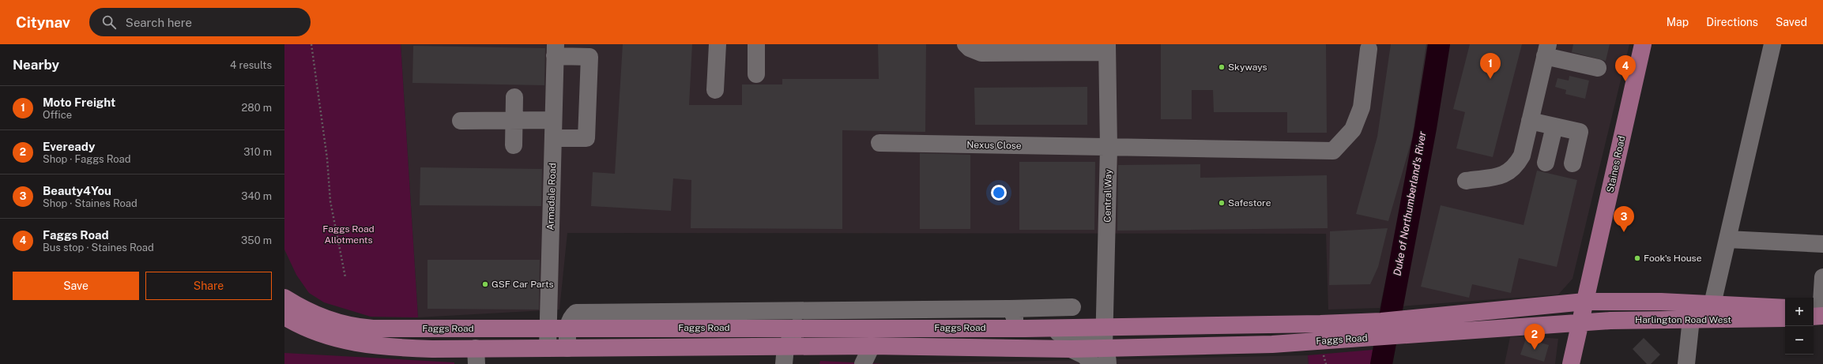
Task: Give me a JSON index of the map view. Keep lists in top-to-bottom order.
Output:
{
  "streets": {
    "main road": ["Staines Road", "Harlington Road West", "Faggs Road"],
    "street": ["Nexus Close", "Central Way", "Armadale Road"]
  },
  "crossings": [
    ["Nexus Close", "Central Way"],
    ["Staines Road", "Harlington Road West"],
    ["Staines Road", "Faggs Road"],
    ["Central Way", "Faggs Road"],
    ["Armadale Road", "Faggs Road"],
    ["Harlington Road West", "Faggs Road"]
  ],
  "water": ["Duke of Northumberland's River"],
  "parks": ["Faggs Road Allotments"],
  "places": [
    "Skyways",
    "Safestore",
    "Fook's House",
    "GSF Car Parts"
  ],
  "page": {
    "header": "Citynav",
    "search": "Search here",
    "nav": ["Map", "Directions", "Saved"],
    "heading": ["Nearby", "4 results"],
    "pins": [
      "1",
      "4",
      "3",
      "2"
    ],
    "list": [
      {
        "mark": "1",
        "name": "Moto Freight",
        "note": "Office",
        "value": "280 m"
      },
      {
        "mark": "2",
        "name": "Eveready",
        "note": "Shop · Faggs Road",
        "value": "310 m"
      },
      {
        "mark": "3",
        "name": "Beauty4You",
        "note": "Shop · Staines Road",
        "value": "340 m"
      },
      {
        "mark": "4",
        "name": "Faggs Road",
        "note": "Bus stop · Staines Road",
        "value": "350 m"
      }
    ],
    "buttons": ["Save", "Share"],
    "map_buttons": ["+", "−"]
  }
}
